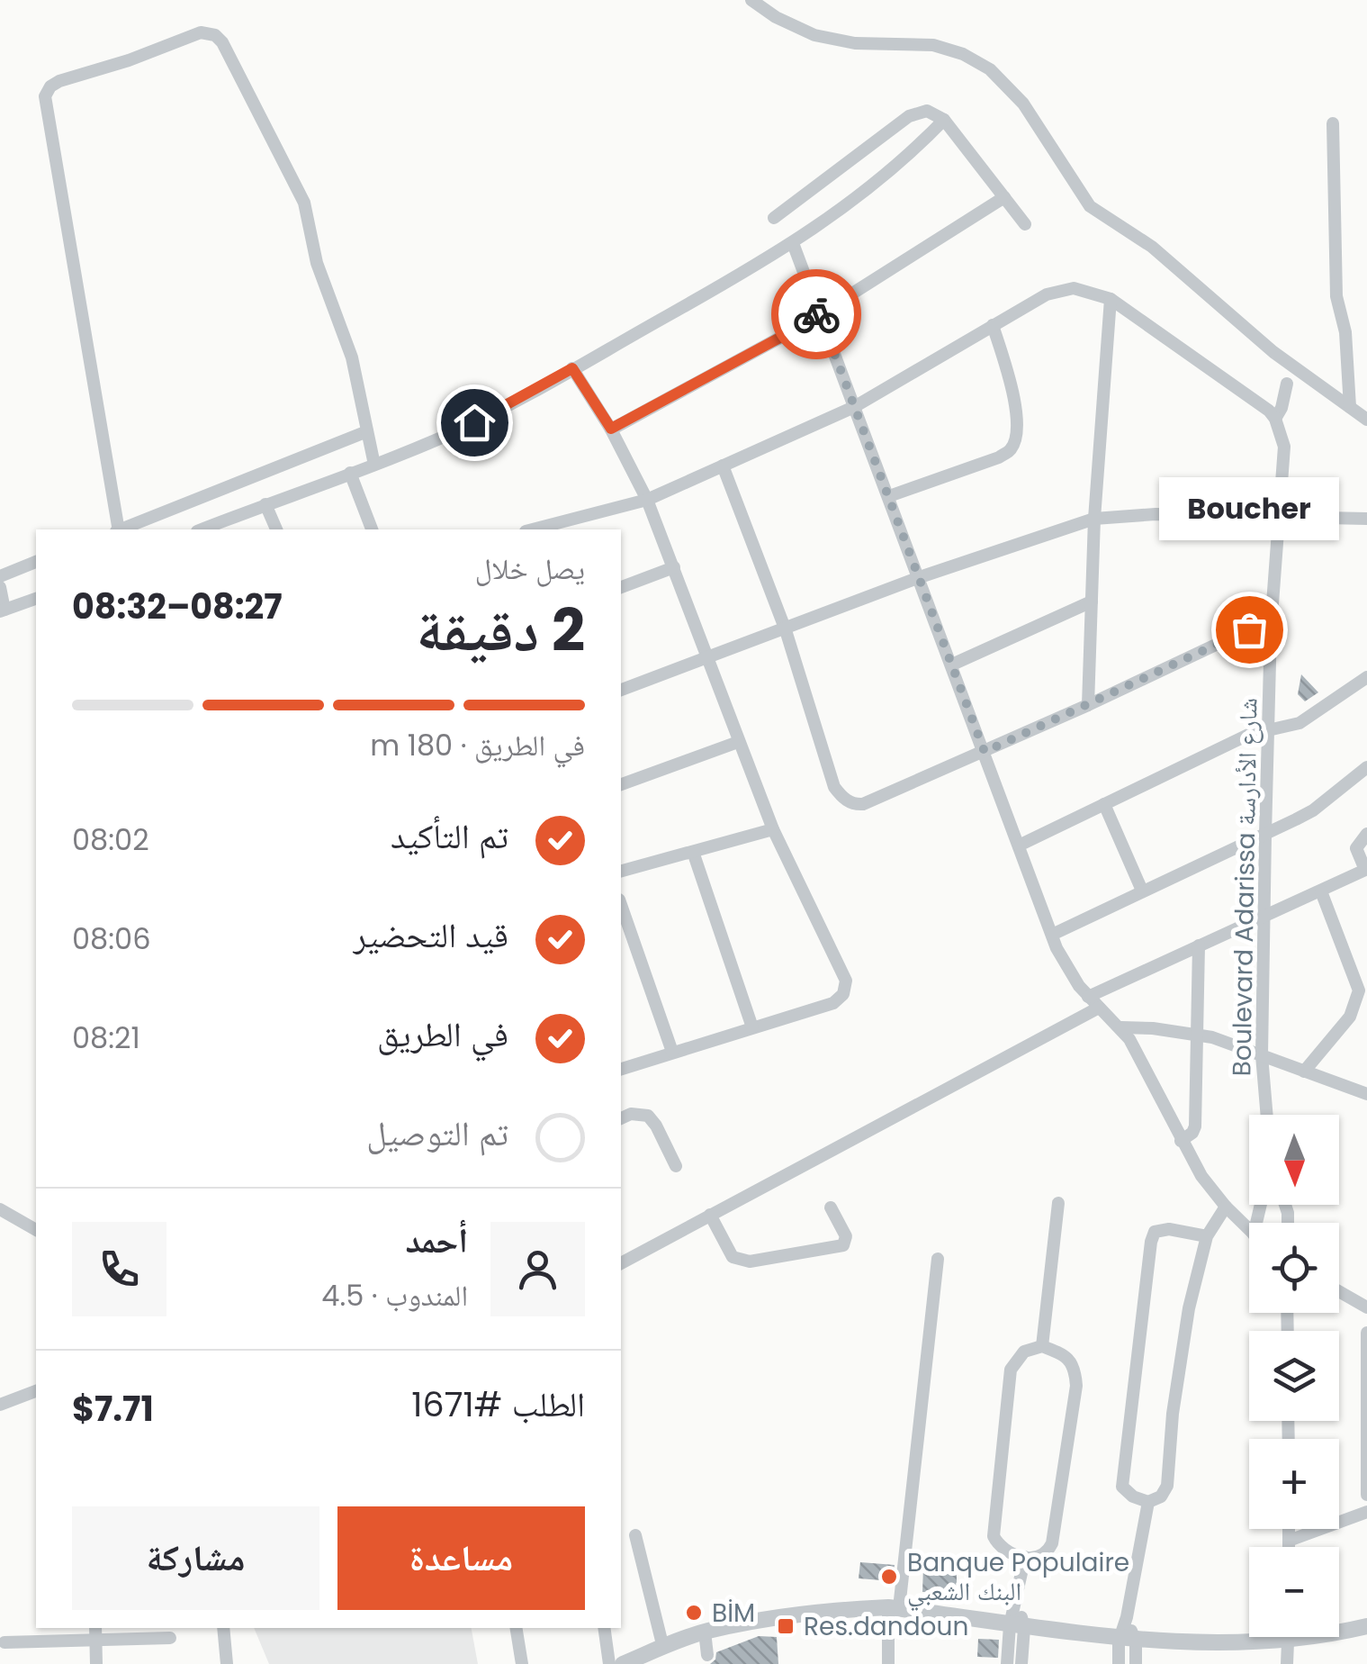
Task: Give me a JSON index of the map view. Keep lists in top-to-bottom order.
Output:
{
  "streets": {
    "street": ["Boulevard Adarissa شارع الأدارسة"]
  },
  "places": {
    "other": ["Boucher", "Banque Populaire البنك الشعبي", "BİM"],
    "transit": ["Res.dandoun"]
  },
  "north": "bottom",
  "page": {
    "bubble": "Boucher",
    "heading": ["2 دقيقة", "يصل خلال", "08:27–08:32"],
    "panel": [
      "أحمد",
      "المندوب · 4.5",
      "الطلب #1671",
      "$7.71"
    ],
    "bar": "في الطريق · 180 m",
    "list": [
      ["تم التأكيد", "08:02"],
      ["قيد التحضير", "08:06"],
      ["في الطريق", "08:21"],
      "تم التوصيل"
    ],
    "map_buttons": ["+", "−"],
    "buttons": ["مساعدة", "مشاركة"]
  }
}
